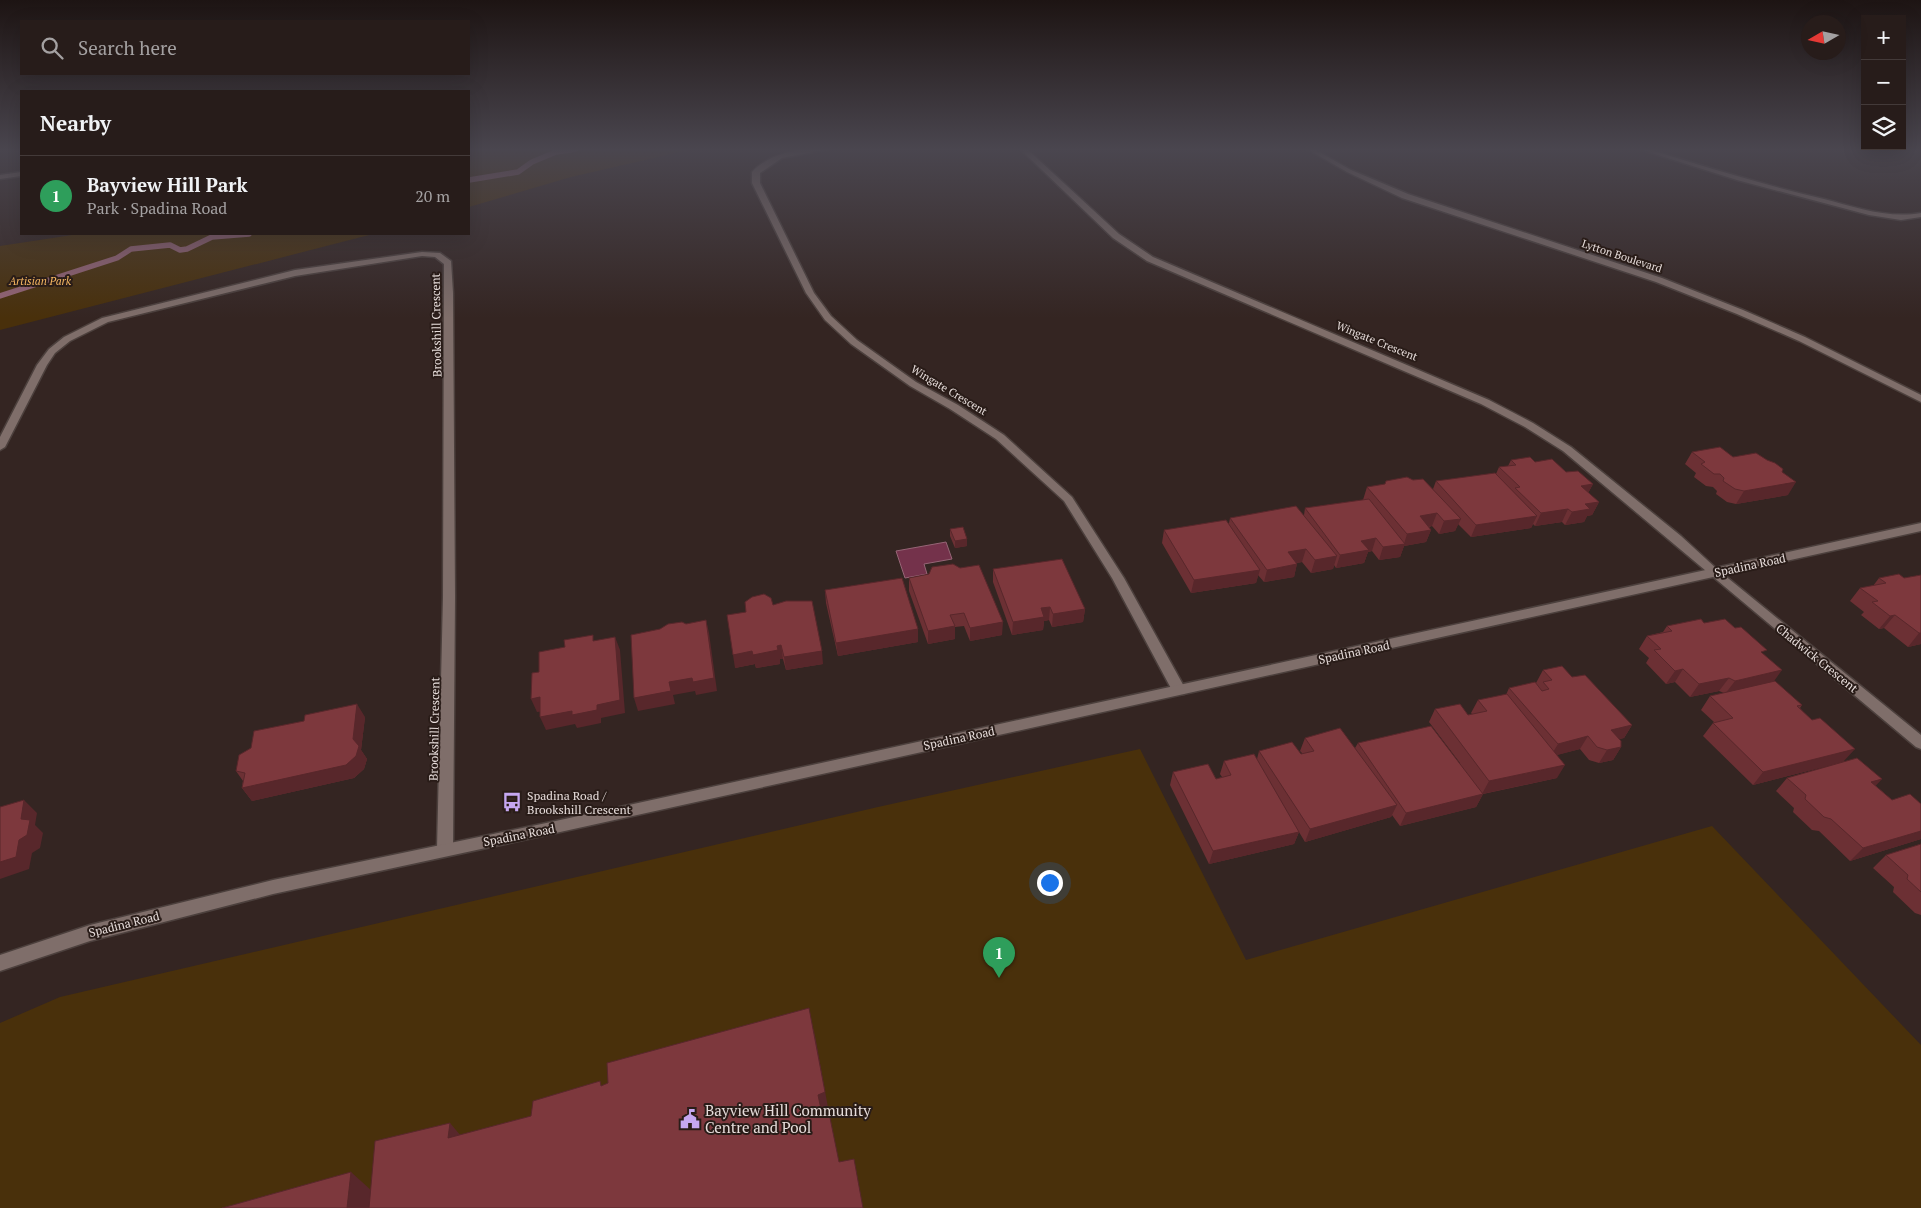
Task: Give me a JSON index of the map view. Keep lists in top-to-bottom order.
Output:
{
  "streets": {
    "street": [
      "Lytton Boulevard",
      "Brookshill Crescent",
      "Wingate Crescent",
      "Spadina Road",
      "Chadwick Crescent"
    ]
  },
  "crossings": [
    ["Brookshill Crescent", "Spadina Road"],
    ["Wingate Crescent", "Spadina Road"],
    ["Wingate Crescent", "Chadwick Crescent"],
    ["Spadina Road", "Chadwick Crescent"]
  ],
  "parks": ["Artisian Park"],
  "places": {
    "bus stop": ["Spadina Road / Brookshill Crescent"],
    "public building": ["Bayview Hill Community Centre and Pool"]
  },
  "north": "left",
  "page": {
    "map_buttons": ["+", "−"],
    "search": "Search here",
    "heading": "Nearby",
    "list": [
      {
        "mark": "1",
        "name": "Bayview Hill Park",
        "note": "Park · Spadina Road",
        "value": "20 m"
      }
    ],
    "pins": "1"
  }
}
